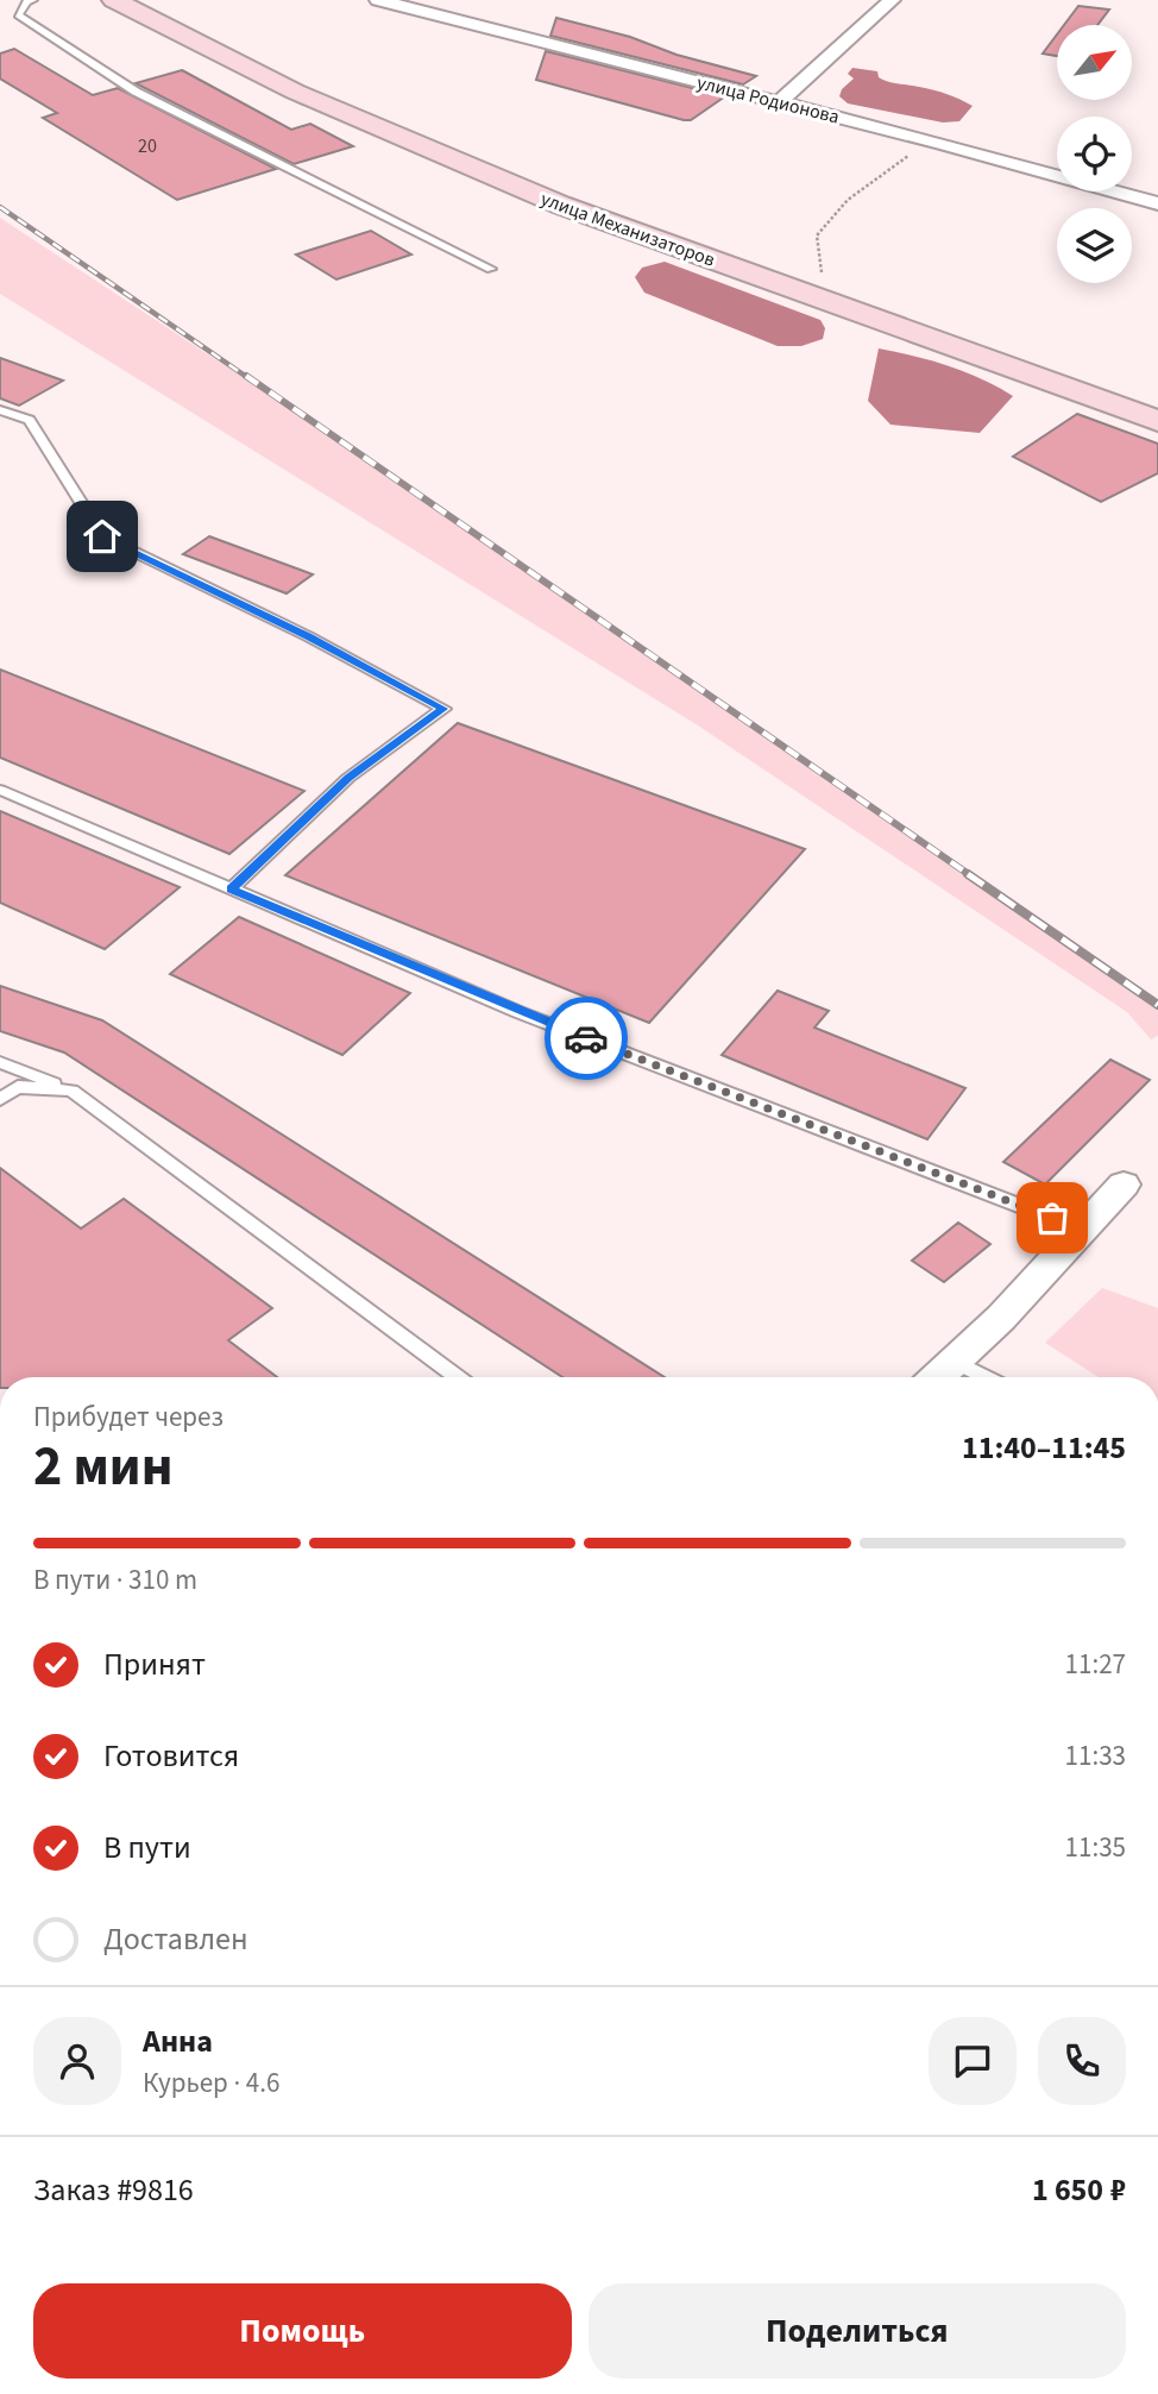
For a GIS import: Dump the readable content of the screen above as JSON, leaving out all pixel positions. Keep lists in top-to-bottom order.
{
  "streets": {
    "street": ["улица Родионова", "улица Механизаторов"]
  },
  "house_numbers": ["20"],
  "north": "top right",
  "page": {
    "heading": ["2 мин", "Прибудет через", "11:40–11:45"],
    "panel": [
      "Анна",
      "Курьер · 4.6",
      "Заказ #9816",
      "1 650 ₽"
    ],
    "bar": "В пути · 310 m",
    "list": [
      ["Принят", "11:27"],
      ["Готовится", "11:33"],
      ["В пути", "11:35"],
      "Доставлен"
    ],
    "buttons": ["Помощь", "Поделиться"]
  }
}
